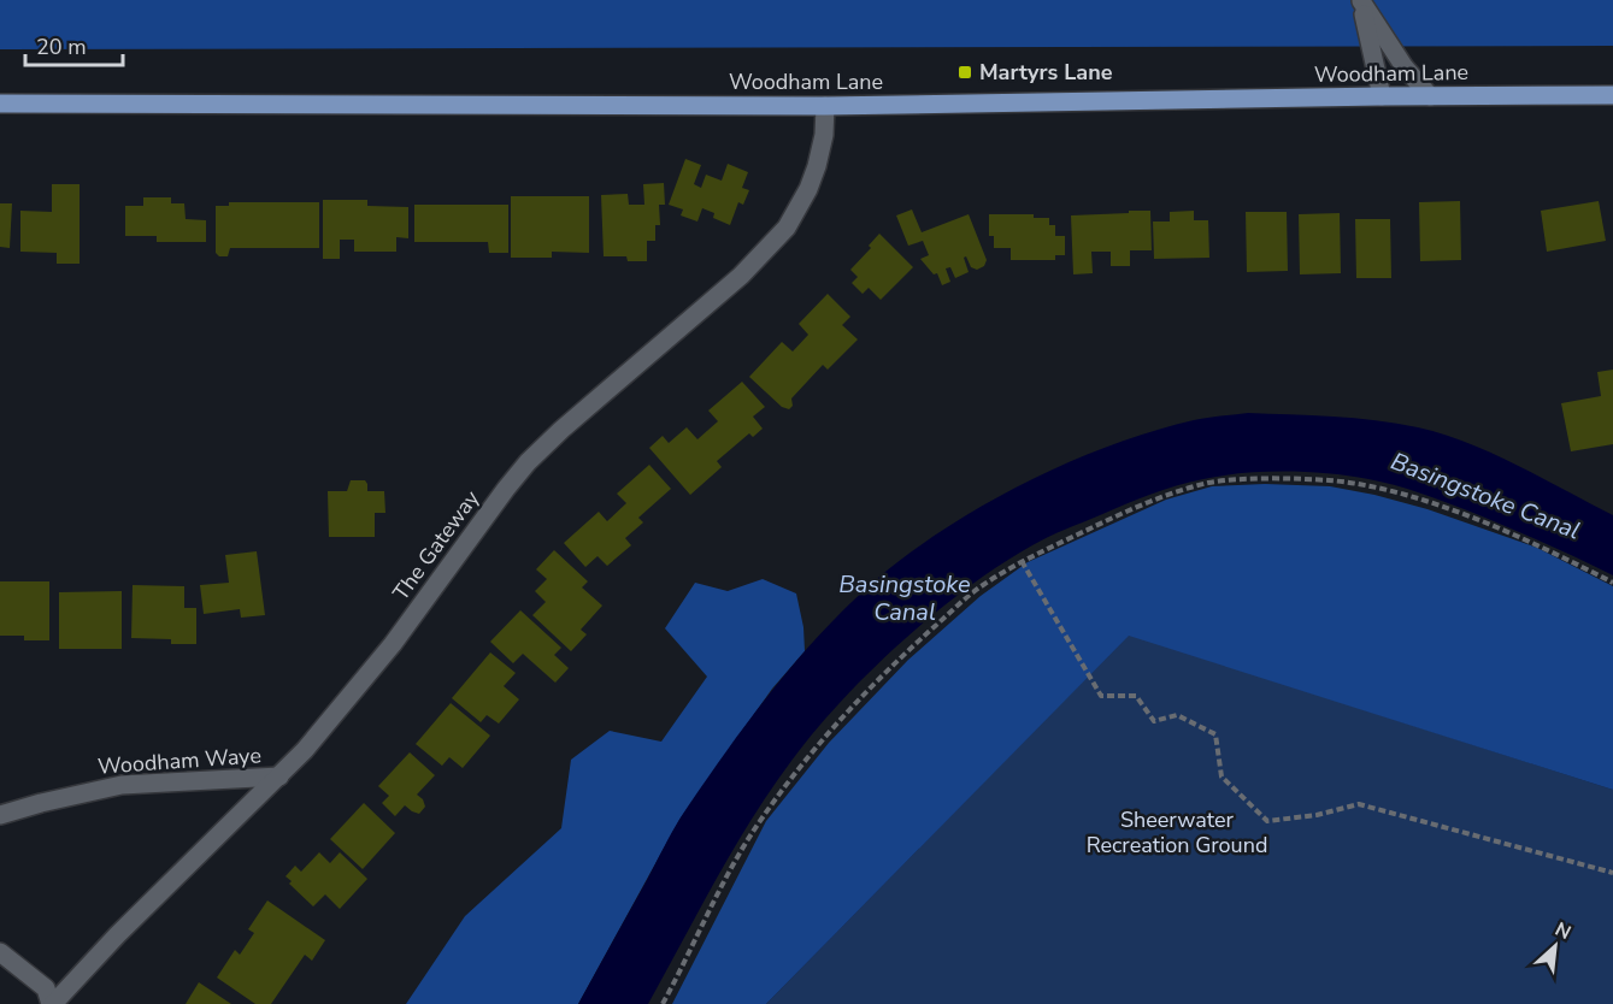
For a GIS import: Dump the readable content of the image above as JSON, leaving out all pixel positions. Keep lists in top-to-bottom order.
{
  "streets": {
    "main road": ["Woodham Lane"],
    "street": ["The Gateway", "Woodham Waye"]
  },
  "crossings": [
    ["Woodham Lane", "The Gateway"],
    ["The Gateway", "Woodham Waye"]
  ],
  "water": ["Basingstoke Canal"],
  "parks": ["Sheerwater Recreation Ground"],
  "places": {
    "transit": ["Martyrs Lane"]
  },
  "scale_bar": "20 m",
  "north": "top right"
}
